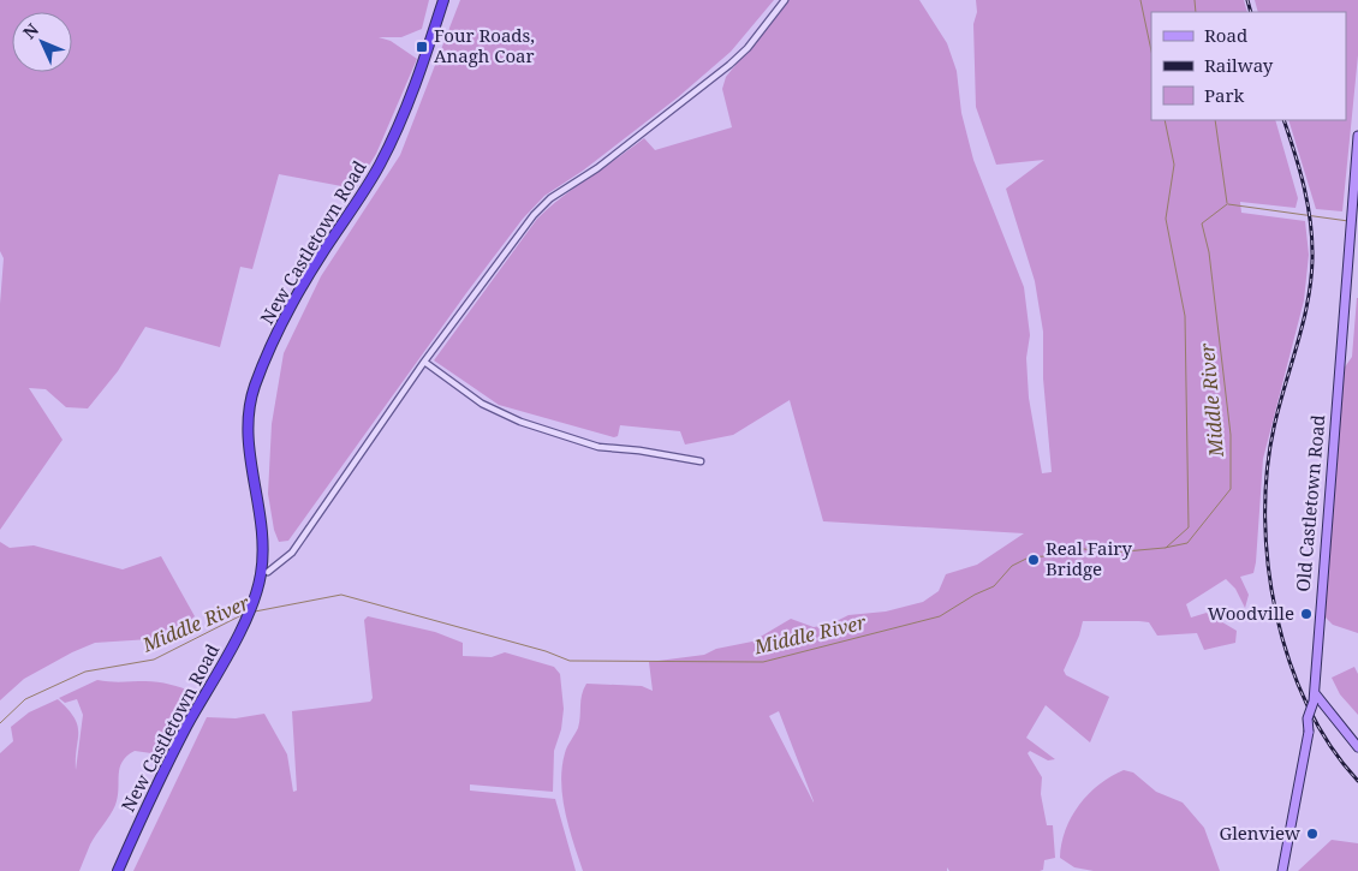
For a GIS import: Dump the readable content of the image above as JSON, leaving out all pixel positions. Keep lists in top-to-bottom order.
{
  "streets": {
    "highway": ["New Castletown Road"],
    "main road": ["Old Castletown Road"]
  },
  "water": ["Middle River"],
  "places": {
    "transit": ["Four Roads, Anagh Coar"],
    "other": ["Real Fairy Bridge", "Woodville", "Glenview"]
  },
  "legend": ["Road", "Railway", "Park"],
  "north": "top left"
}
